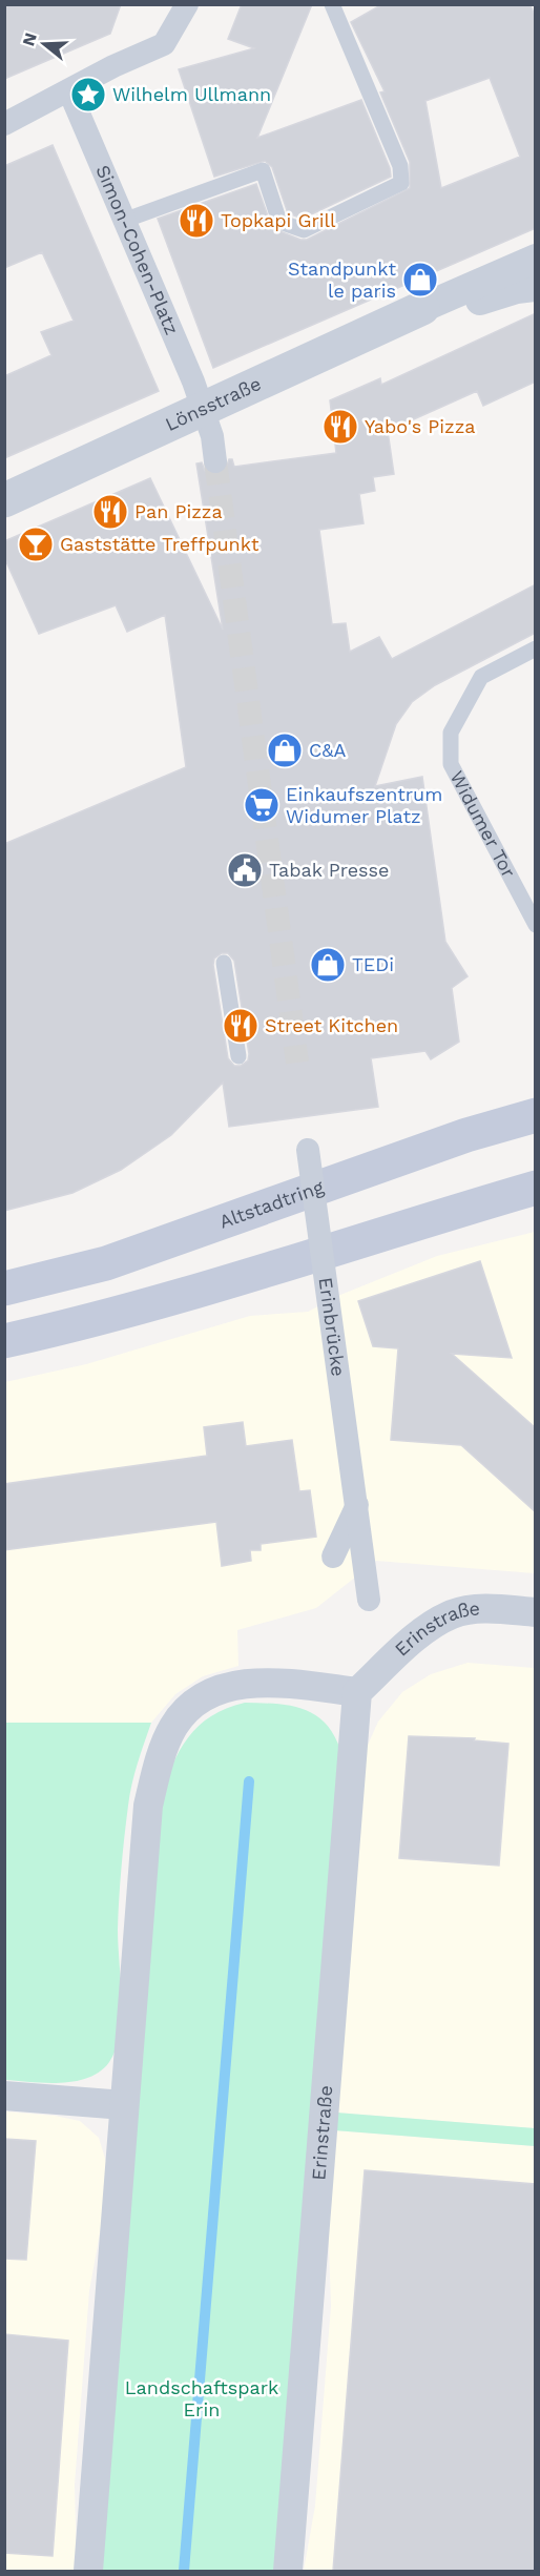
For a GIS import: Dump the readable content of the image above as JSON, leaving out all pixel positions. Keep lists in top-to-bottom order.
{
  "streets": {
    "main road": ["Altstadtring"],
    "street": [
      "Simon-Cohen-Platz",
      "Lönsstraße",
      "Erinbrücke",
      "Erinstraße"
    ],
    "lane": ["Widumer Tor"]
  },
  "crossings": [
    ["Simon-Cohen-Platz", "Lönsstraße"]
  ],
  "parks": ["Landschaftspark Erin"],
  "places": {
    "place": ["Wilhelm Ullmann"],
    "restaurant": [
      "Topkapi Grill",
      "Yabo's Pizza",
      "Pan Pizza",
      "Street Kitchen"
    ],
    "shop": ["Standpunkt le paris", "C&A", "TEDi"],
    "bar": ["Gaststätte Treffpunkt"],
    "supermarket": ["Einkaufszentrum Widumer Platz"],
    "public building": ["Tabak Presse"]
  },
  "north": "left"
}
